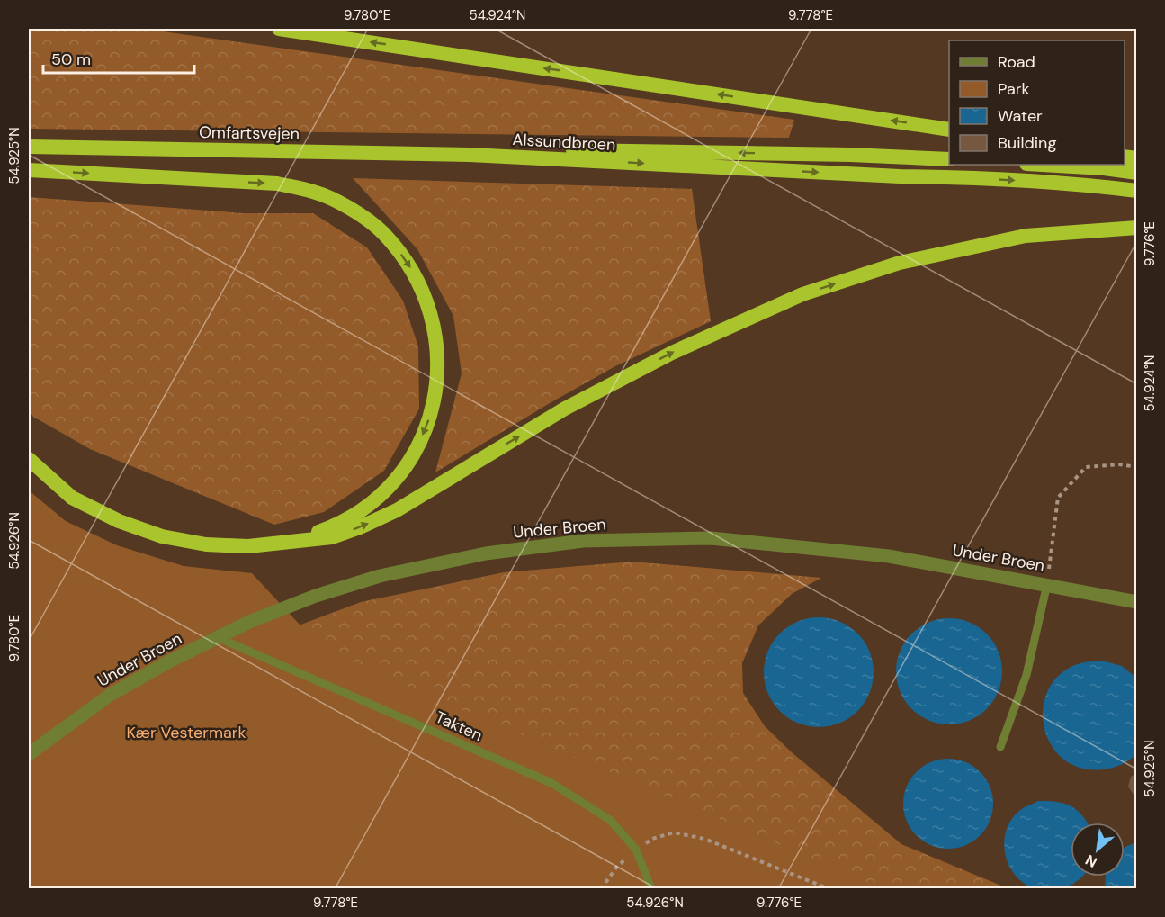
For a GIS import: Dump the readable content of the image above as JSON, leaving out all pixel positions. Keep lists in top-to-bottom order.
{
  "streets": {
    "highway": ["Omfartsvejen", "Alssundbroen"],
    "street": ["Under Broen"],
    "lane": ["Takten"]
  },
  "crossings": [
    ["Omfartsvejen", "Alssundbroen"],
    ["Under Broen", "Takten"]
  ],
  "parks": ["Kær Vestermark"],
  "legend": [
    "Road",
    "Park",
    "Water",
    "Building"
  ],
  "scale_bar": "50 m",
  "north": "bottom left",
  "coordinates": [
    "9.780°E",
    "54.924°N",
    "9.778°E",
    "54.925°N",
    "9.776°E",
    "54.926°N"
  ]
}
